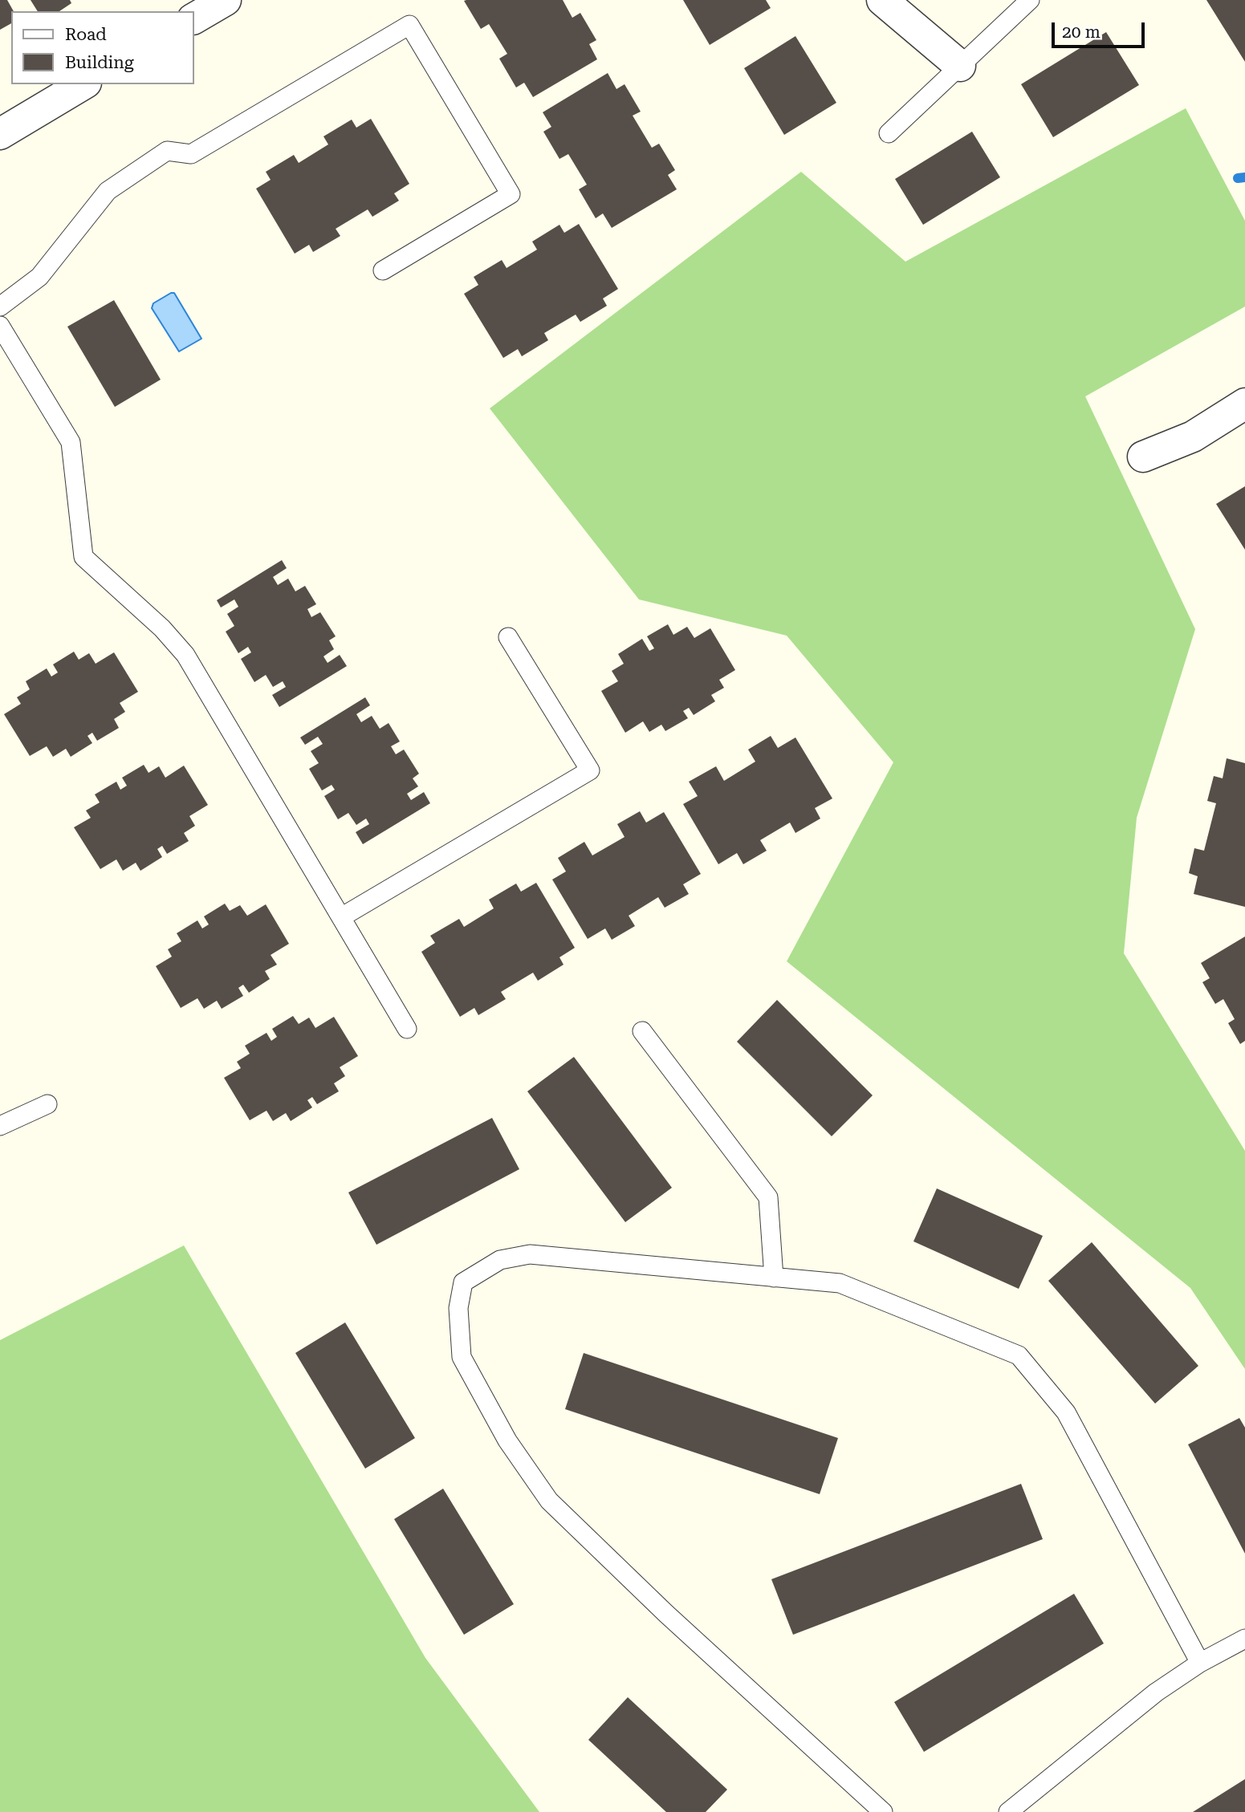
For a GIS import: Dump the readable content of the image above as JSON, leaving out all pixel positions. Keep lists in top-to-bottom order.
{
  "legend": ["Road", "Building"],
  "scale_bar": "20 m"
}
